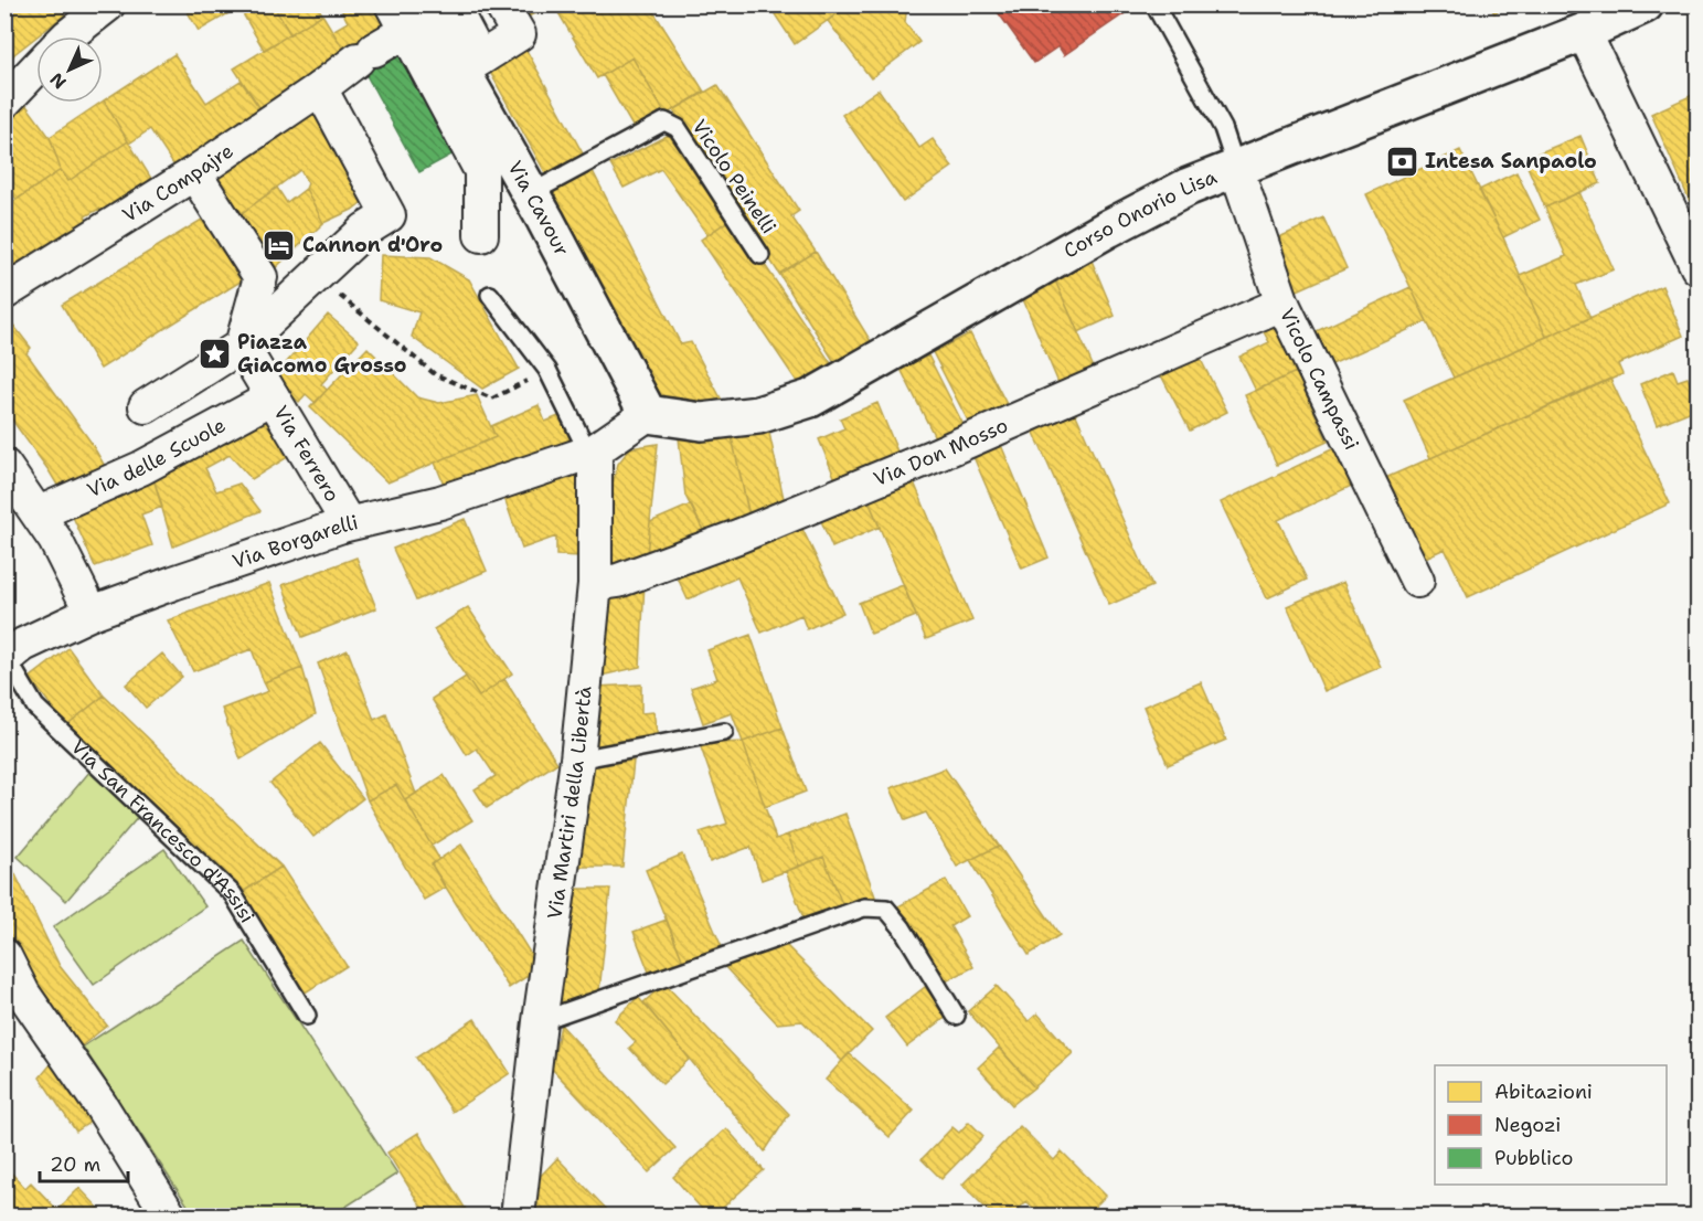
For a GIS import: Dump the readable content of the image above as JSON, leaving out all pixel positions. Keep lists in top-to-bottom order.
{
  "streets": {
    "street": [
      "Via Compajre",
      "Via Cavour",
      "Corso Onorio Lisa",
      "Vicolo Campassi",
      "Via Don Mosso",
      "Via Ferrero",
      "Via delle Scuole",
      "Via Borgarelli",
      "Via Martiri della Libertà"
    ],
    "lane": ["Vicolo Peinelli", "Via San Francesco d'Assisi"]
  },
  "crossings": [
    ["Vicolo Peinelli", "Via Cavour"],
    ["Via Compajre", "Via Cavour"],
    ["Via Cavour", "Corso Onorio Lisa"],
    ["Corso Onorio Lisa", "Vicolo Campassi"],
    ["Vicolo Campassi", "Via Don Mosso"],
    ["Via Don Mosso", "Via Martiri della Libertà"],
    ["Via Ferrero", "Via delle Scuole"],
    ["Via Ferrero", "Via Borgarelli"],
    ["Via Borgarelli", "Via Martiri della Libertà"],
    ["Via Borgarelli", "Via San Francesco d'Assisi"]
  ],
  "places": {
    "bank": ["Intesa Sanpaolo"],
    "hotel": ["Cannon d'Oro"],
    "place": ["Piazza Giacomo Grosso"]
  },
  "legend": ["Abitazioni", "Negozi", "Pubblico"],
  "scale_bar": "20 m",
  "north": "bottom left"
}
